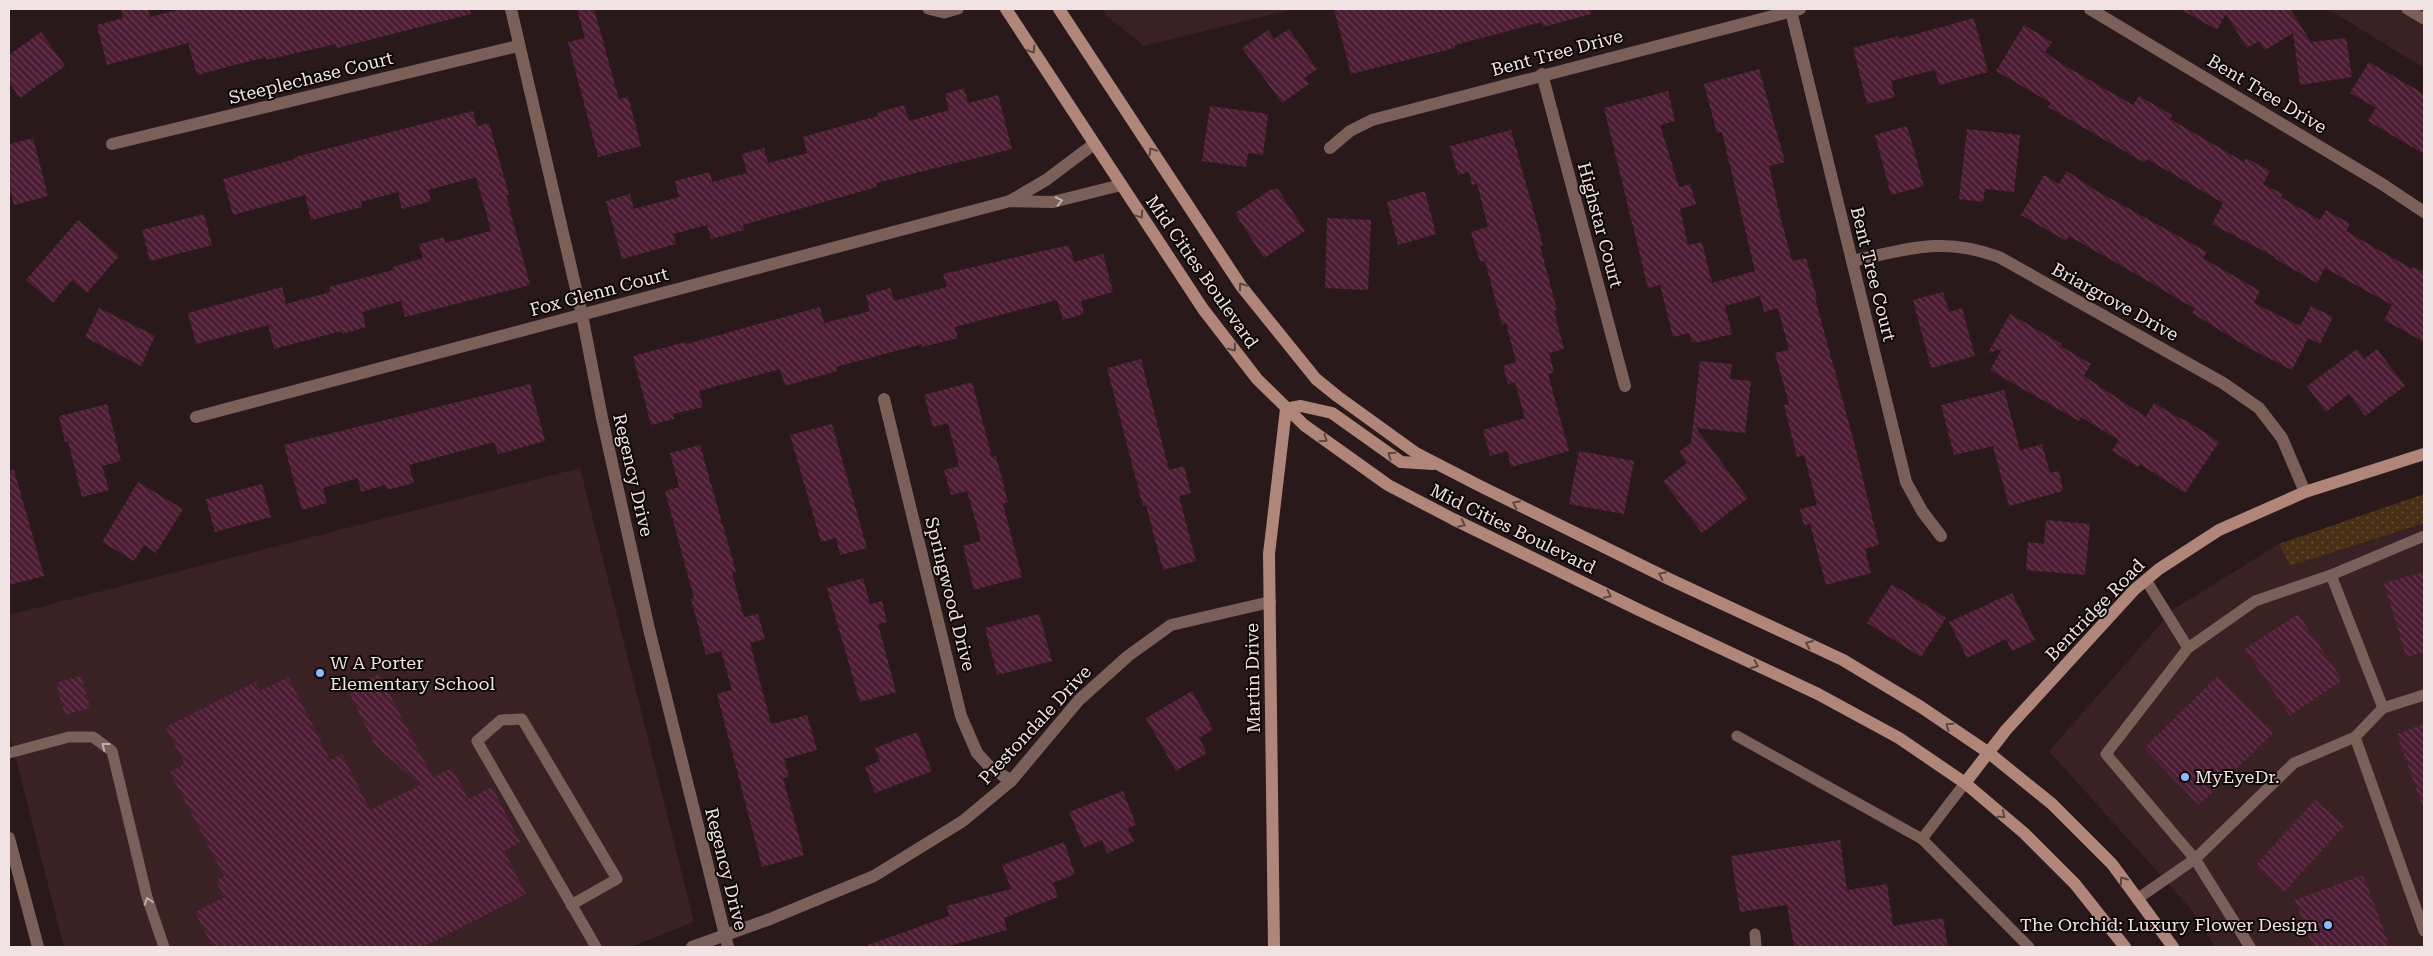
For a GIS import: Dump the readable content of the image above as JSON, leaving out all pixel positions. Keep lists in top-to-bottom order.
{
  "streets": {
    "main road": ["Mid Cities Boulevard", "Bentridge Road", "Martin Drive"],
    "street": [
      "Bent Tree Drive",
      "Steeplechase Court",
      "Highstar Court",
      "Bent Tree Court",
      "Fox Glenn Court",
      "Briargrove Drive",
      "Regency Drive",
      "Springwood Drive",
      "Prestondale Drive"
    ]
  },
  "crossings": [
    ["Bent Tree Drive", "Highstar Court"],
    ["Bent Tree Drive", "Bent Tree Court"],
    ["Steeplechase Court", "Regency Drive"],
    ["Mid Cities Boulevard", "Fox Glenn Court"],
    ["Mid Cities Boulevard", "Bentridge Road"],
    ["Mid Cities Boulevard", "Martin Drive"],
    ["Bent Tree Court", "Briargrove Drive"],
    ["Fox Glenn Court", "Regency Drive"],
    ["Briargrove Drive", "Bentridge Road"],
    ["Regency Drive", "Prestondale Drive"],
    ["Springwood Drive", "Prestondale Drive"],
    ["Martin Drive", "Prestondale Drive"]
  ],
  "places": ["W A Porter Elementary School", "MyEyeDr.", "The Orchid: Luxury Flower Design"]
}
